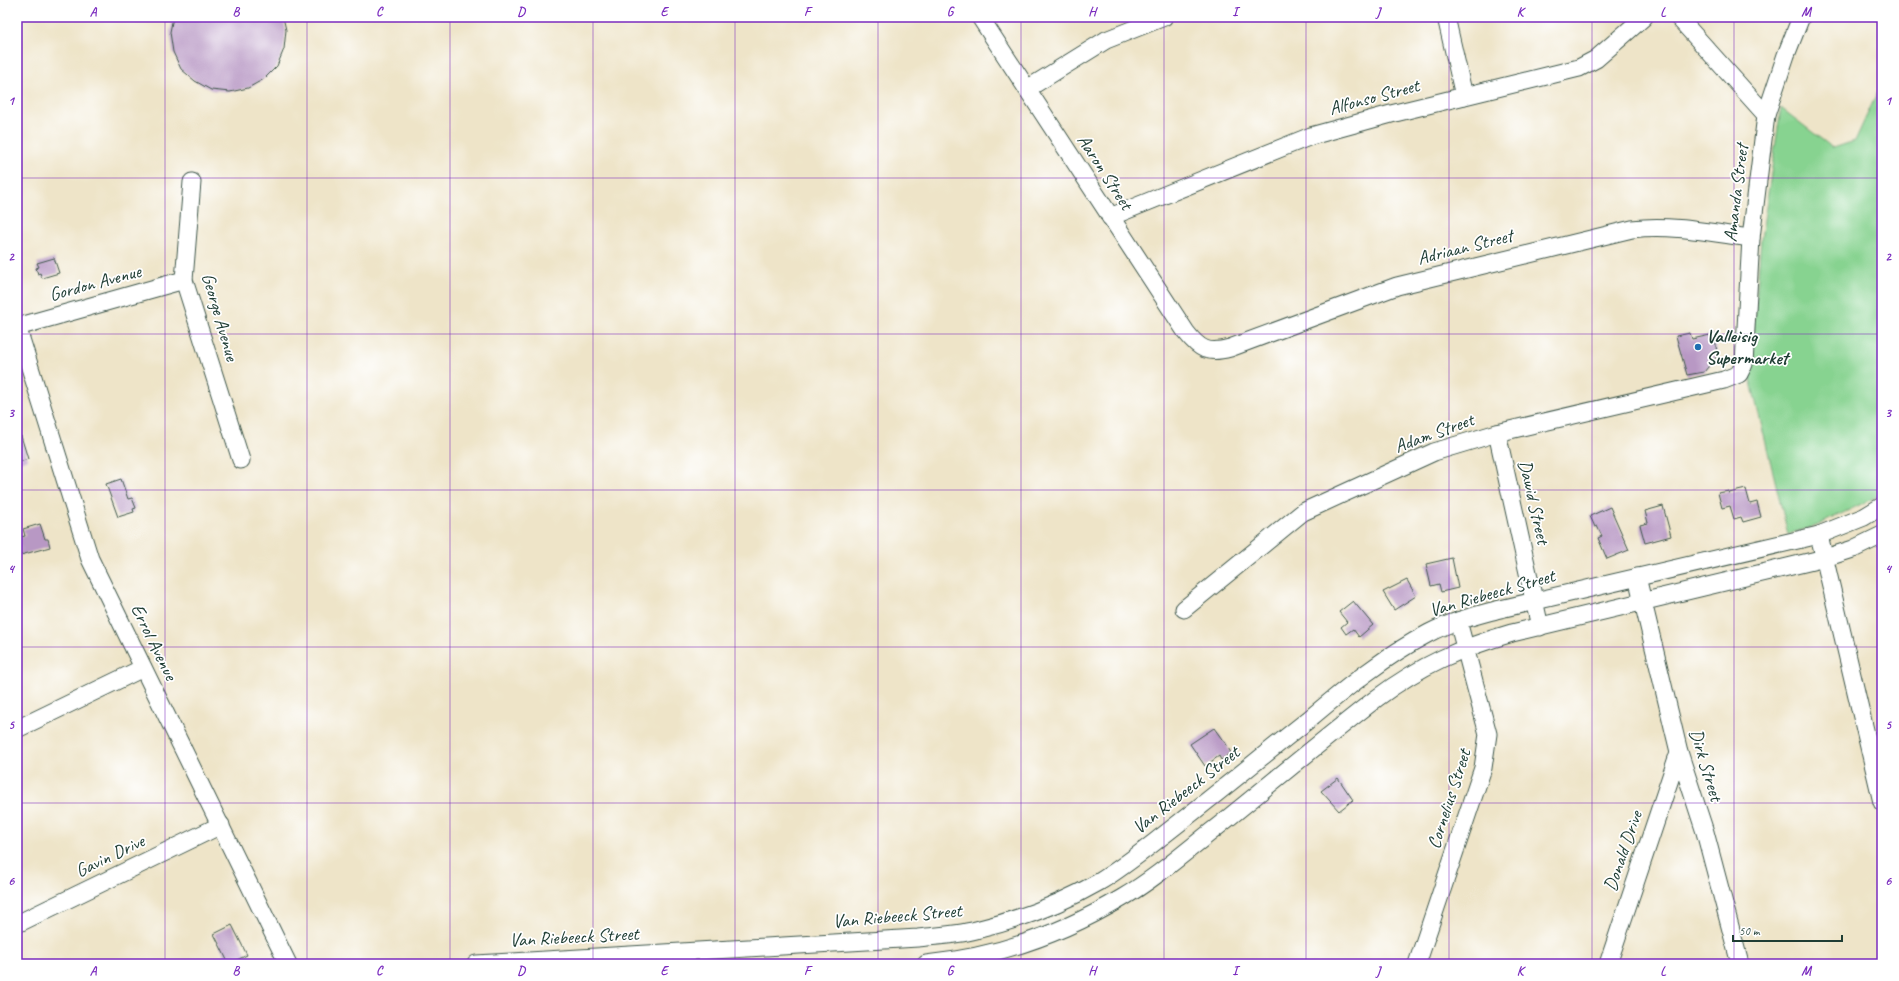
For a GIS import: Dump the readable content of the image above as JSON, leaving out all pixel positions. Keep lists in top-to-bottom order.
{
  "streets": {
    "street": [
      "Alfonso Street",
      "Aaron Street",
      "Amanda Street",
      "Adriaan Street",
      "Gordon Avenue",
      "George Avenue",
      "Adam Street",
      "Dawid Street",
      "Van Riebeeck Street",
      "Errol Avenue",
      "Dirk Street",
      "Cornelius Street",
      "Donald Drive",
      "Gavin Drive"
    ]
  },
  "crossings": [
    ["Alfonso Street", "Aaron Street"],
    ["Aaron Street", "Adriaan Street"],
    ["Amanda Street", "Adriaan Street"],
    ["Amanda Street", "Adam Street"],
    ["Gordon Avenue", "George Avenue"],
    ["Gordon Avenue", "Errol Avenue"],
    ["Adam Street", "Dawid Street"],
    ["Dawid Street", "Van Riebeeck Street"],
    ["Van Riebeeck Street", "Dirk Street"],
    ["Van Riebeeck Street", "Cornelius Street"],
    ["Errol Avenue", "Gavin Drive"],
    ["Dirk Street", "Donald Drive"]
  ],
  "places": ["Valleisig Supermarket"],
  "scale_bar": "50 m",
  "grid": {
    "columns": [
      "A",
      "B",
      "C",
      "D",
      "E",
      "F",
      "G",
      "H",
      "I",
      "J",
      "K",
      "L",
      "M"
    ],
    "rows": [
      "1",
      "2",
      "3",
      "4",
      "5",
      "6"
    ]
  }
}
